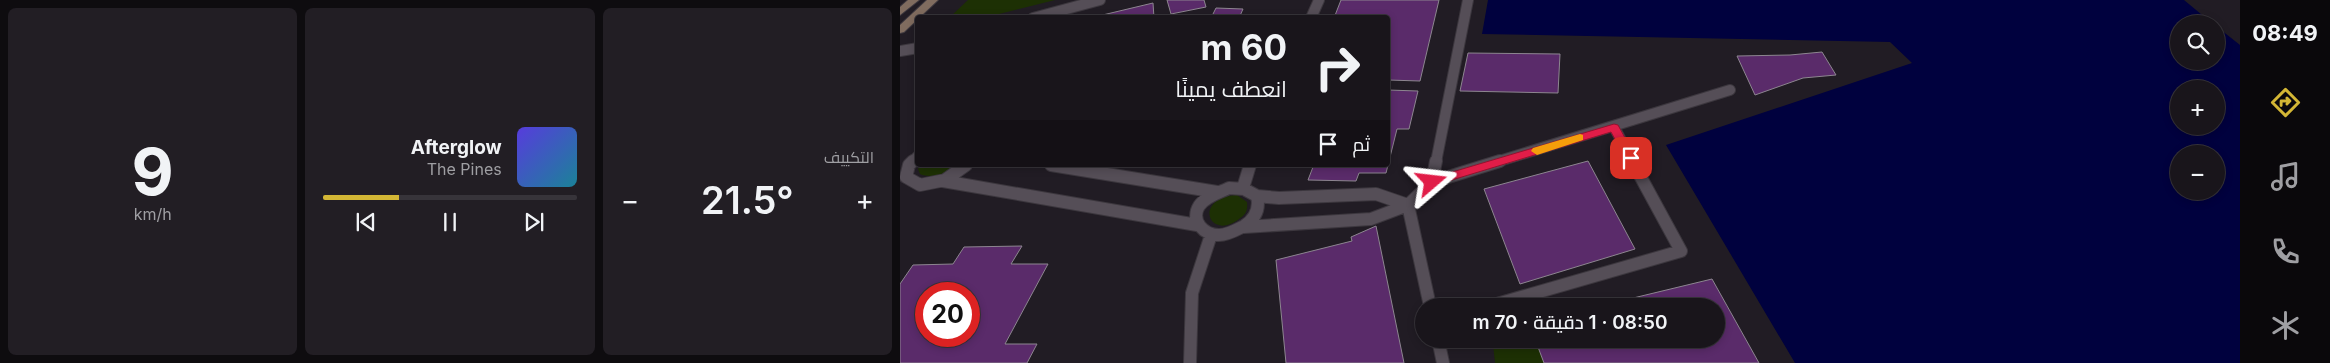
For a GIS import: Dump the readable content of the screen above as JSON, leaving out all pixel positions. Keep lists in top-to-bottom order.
{
  "page": {
    "tabs": "08:49",
    "tile": [
      "التكييف",
      ["9", "km/h"]
    ],
    "map_buttons": ["+", "−"],
    "turn": ["60 m", "انعطف يمينًا"],
    "then": "ثم",
    "song": ["Afterglow", "The Pines"],
    "heat": ["−", "21.5°", "+"],
    "limit": "20",
    "trip": "08:50 · 1 دقيقة · 70 m"
  }
}
